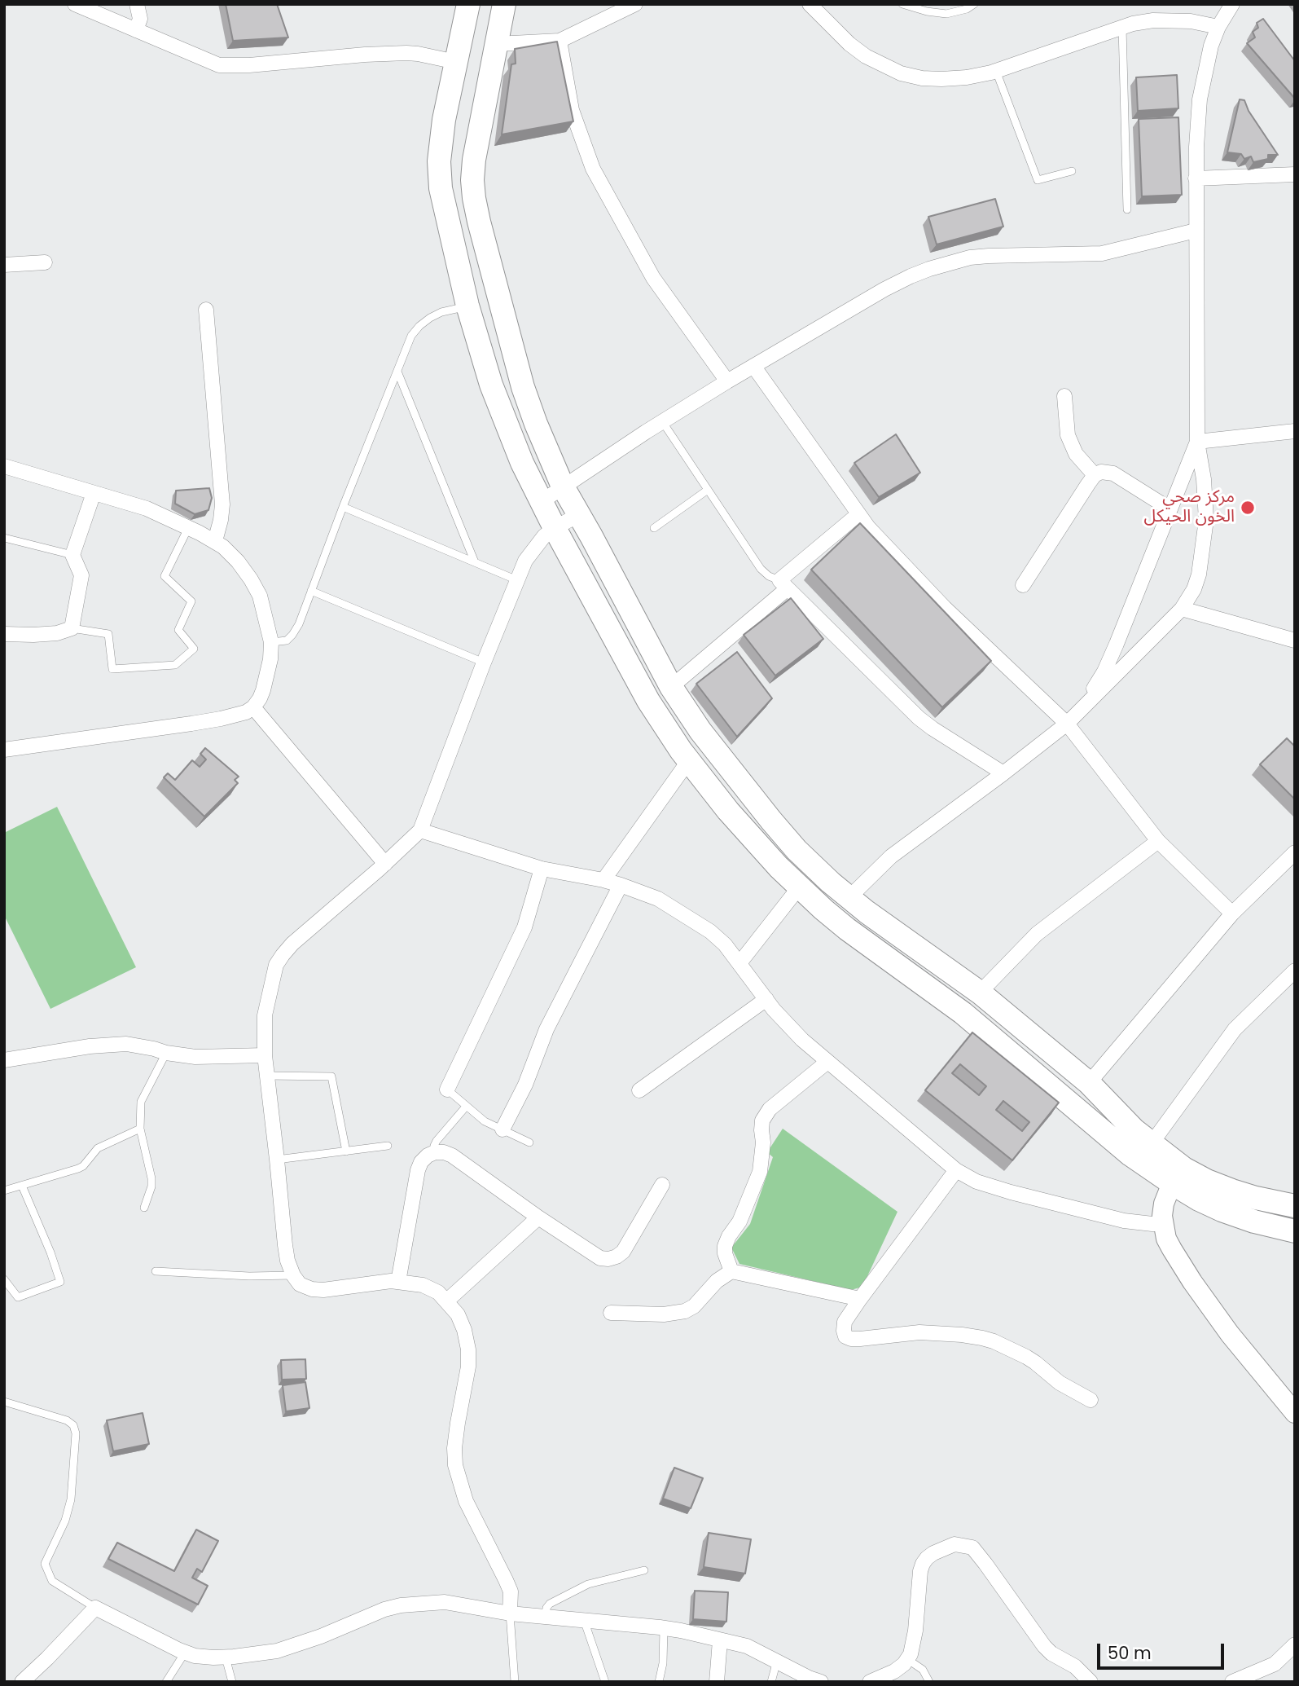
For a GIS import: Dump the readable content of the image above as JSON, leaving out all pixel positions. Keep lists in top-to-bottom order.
{
  "places": ["مركز صحي الخون الحيكل"],
  "scale_bar": "50 m"
}
